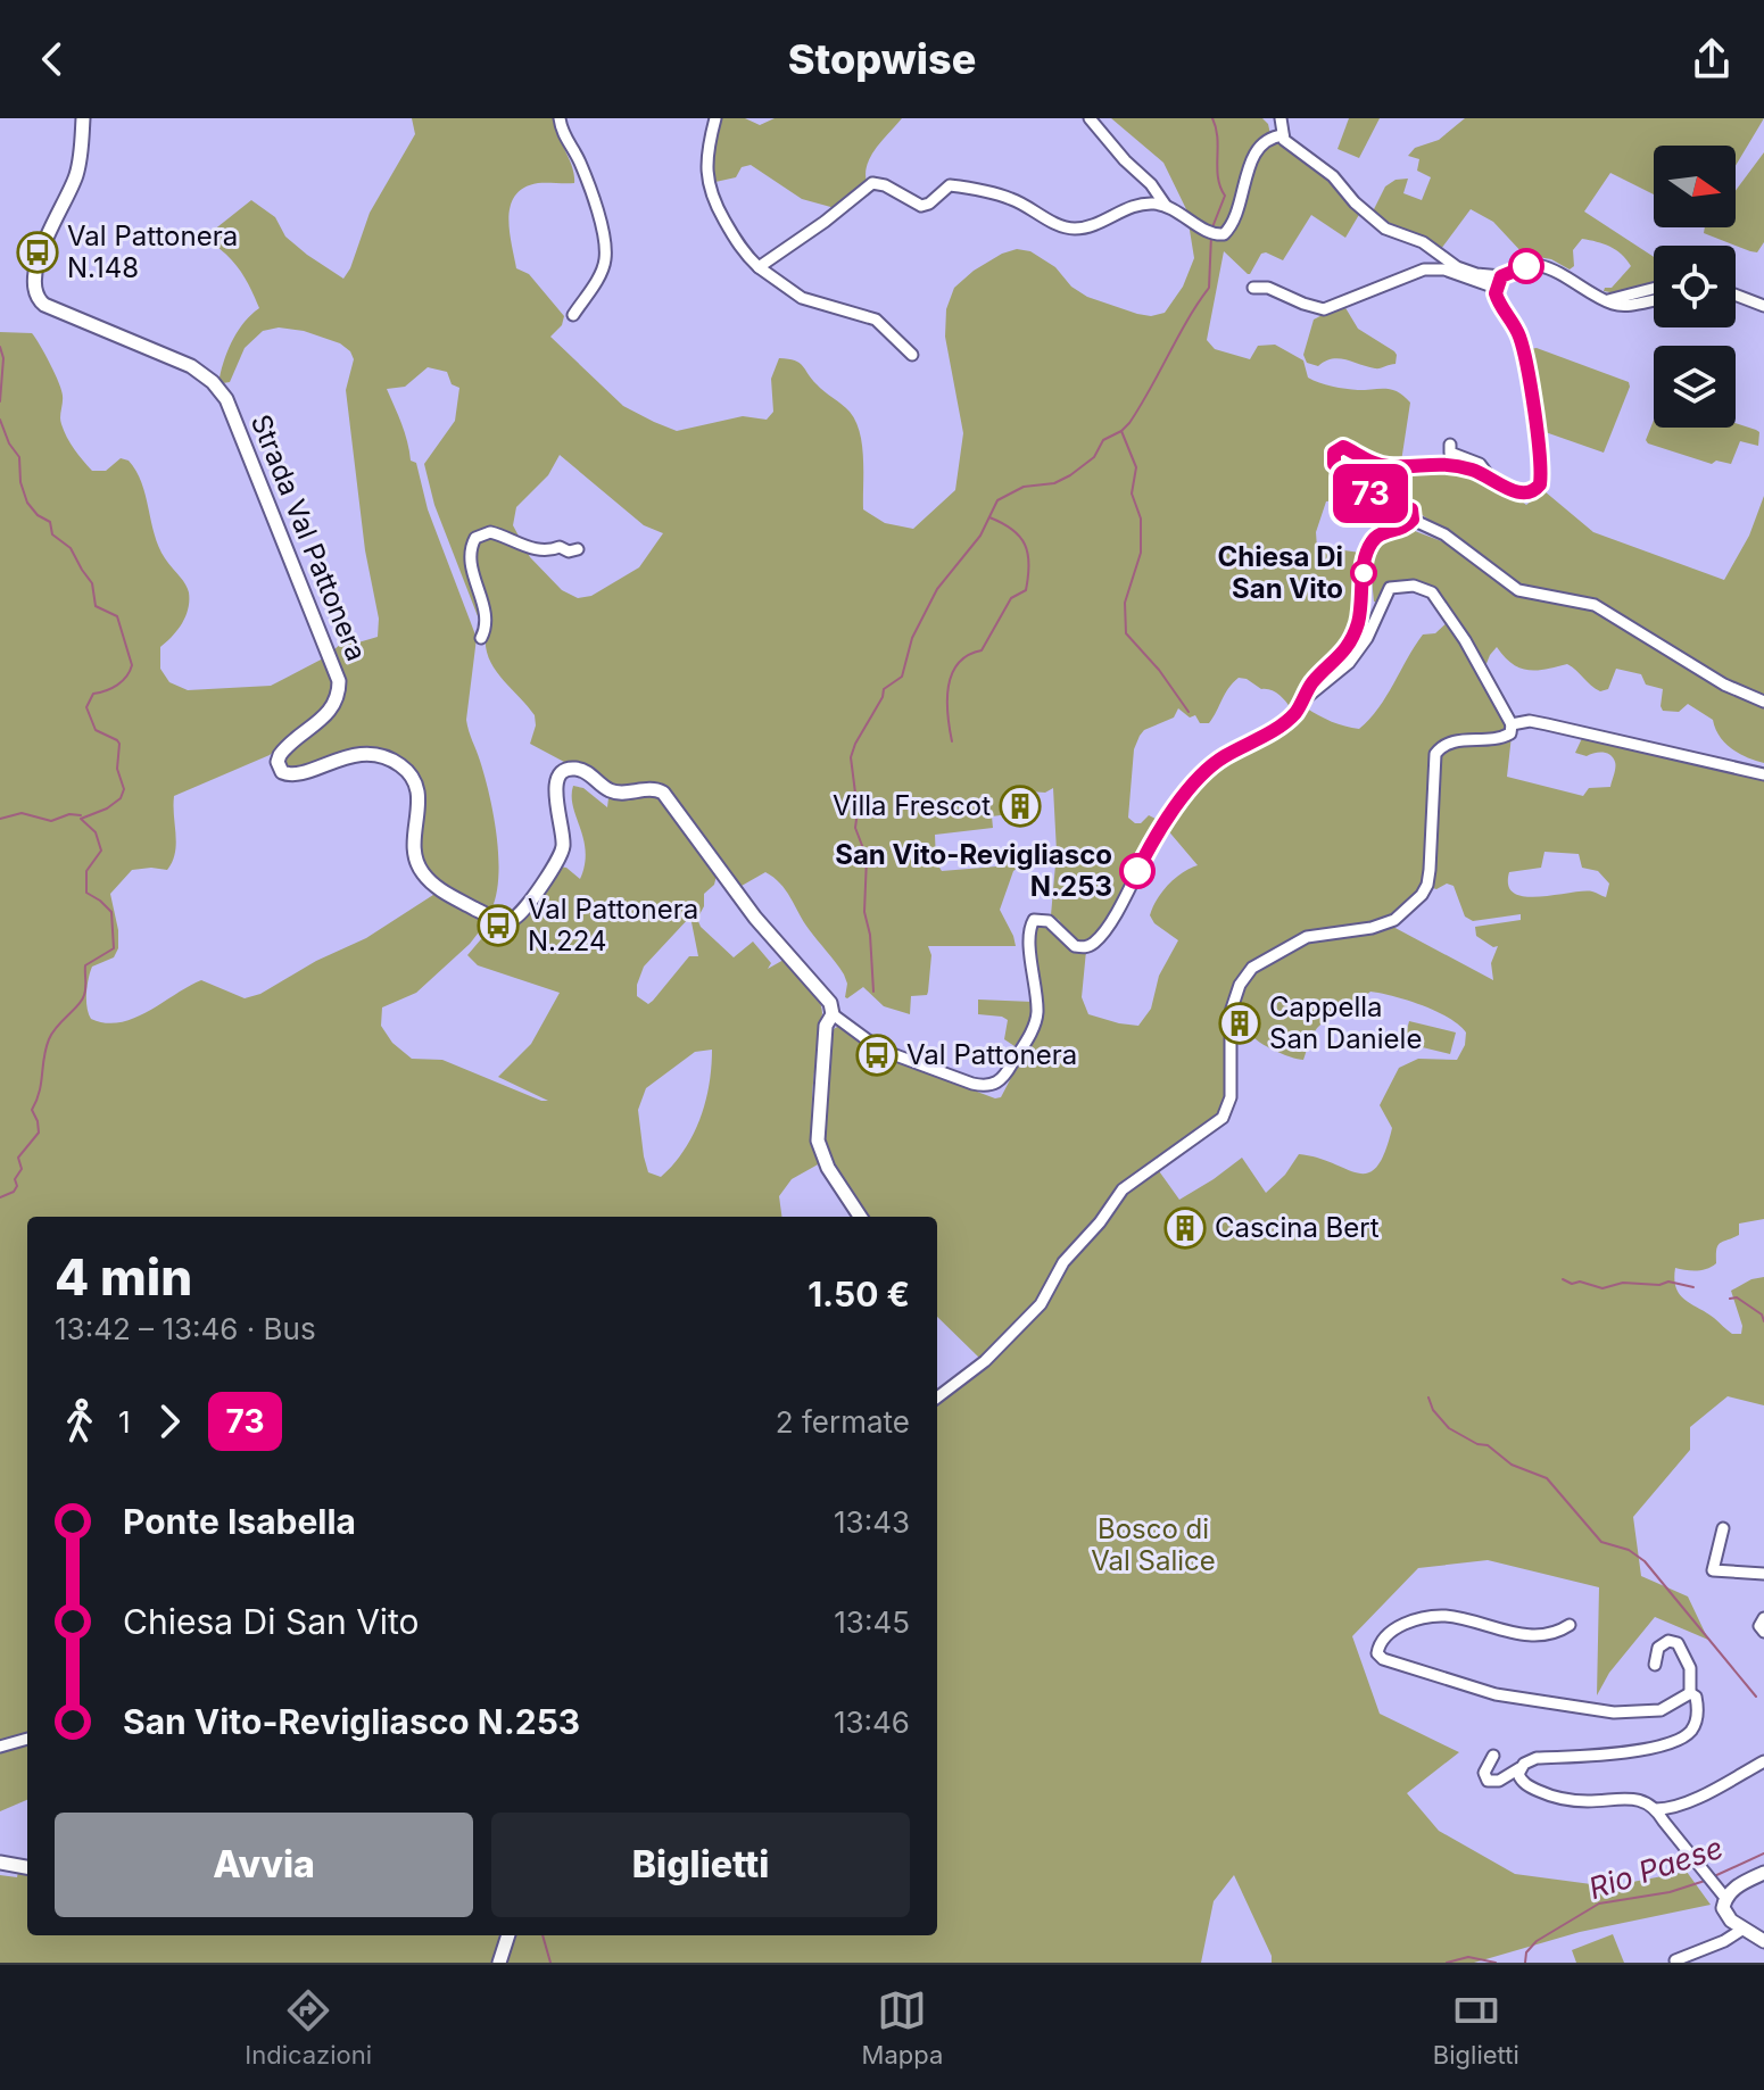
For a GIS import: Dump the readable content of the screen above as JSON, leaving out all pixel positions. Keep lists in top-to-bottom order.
{
  "streets": {
    "street": ["Strada Val Pattonera"]
  },
  "water": ["Rio Paese"],
  "parks": ["Bosco di Val Salice"],
  "places": {
    "bus stop": ["Val Pattonera N.148", "Val Pattonera N.224", "Val Pattonera"],
    "other": ["Chiesa Di San Vito", "San Vito-Revigliasco N.253"],
    "building": ["Villa Frescot", "Cappella San Daniele", "Cascina Bert"]
  },
  "lines": ["bus line 73"],
  "north": "right",
  "page": {
    "header": "Stopwise",
    "on_map": "73",
    "heading": ["4 min", "13:42 – 13:46 · Bus", "1.50 €"],
    "legs": ["1", "73", "2 fermate"],
    "list": [
      {
        "name": "Ponte Isabella",
        "value": "13:43"
      },
      {
        "name": "Chiesa Di San Vito",
        "value": "13:45"
      },
      {
        "name": "San Vito-Revigliasco N.253",
        "value": "13:46"
      }
    ],
    "buttons": ["Avvia", "Biglietti"],
    "tabs": ["Indicazioni", "Mappa", "Biglietti"]
  }
}
